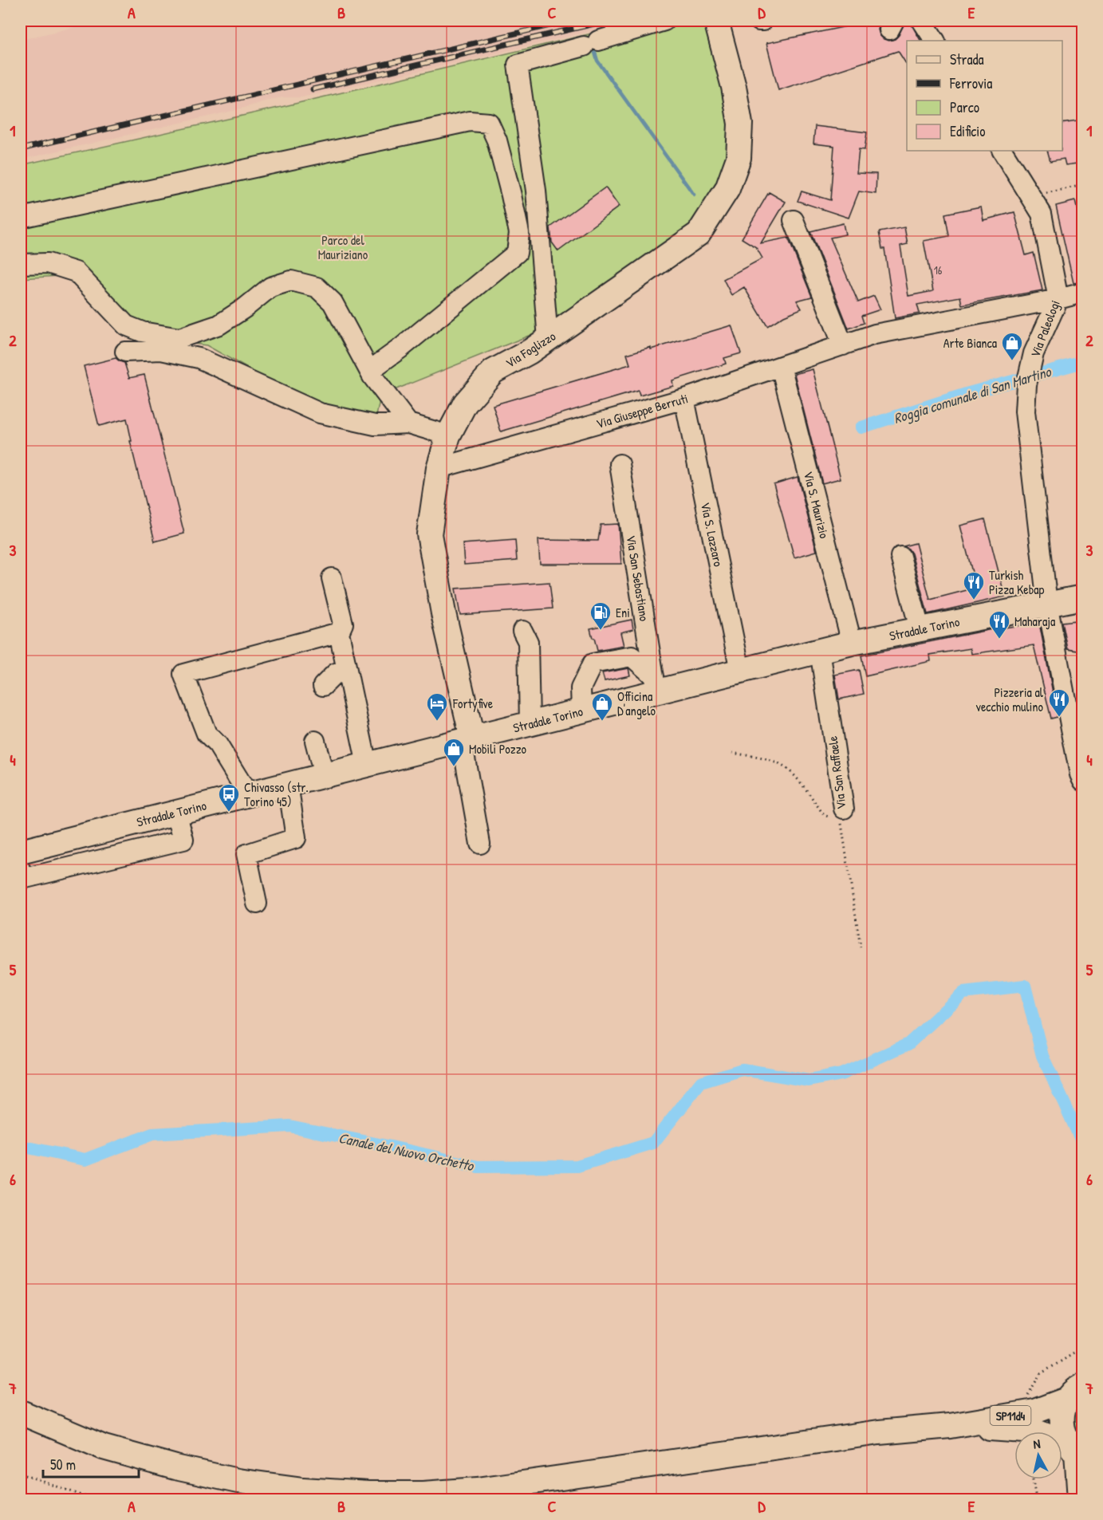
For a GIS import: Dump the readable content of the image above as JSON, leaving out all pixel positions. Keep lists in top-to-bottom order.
{
  "streets": {
    "main road": ["Via Foglizzo", "Stradale Torino", "SP11d4"],
    "street": [
      "Via Paleologi",
      "Via Giuseppe Berruti",
      "Via S. Maurizio",
      "Via S. Lazzaro",
      "Via San Sebastiano",
      "Via San Raffaele"
    ]
  },
  "crossings": [
    ["Via Paleologi", "Via Giuseppe Berruti"],
    ["Via Paleologi", "Stradale Torino"],
    ["Via Foglizzo", "Via Giuseppe Berruti"],
    ["Via Foglizzo", "Stradale Torino"],
    ["Via Giuseppe Berruti", "Via S. Maurizio"],
    ["Via Giuseppe Berruti", "Via S. Lazzaro"],
    ["Via S. Maurizio", "Stradale Torino"],
    ["Via S. Lazzaro", "Stradale Torino"],
    ["Via San Sebastiano", "Stradale Torino"],
    ["Stradale Torino", "Via San Raffaele"]
  ],
  "water": ["Roggia comunale di San Martino", "Canale del Nuovo Orchetto"],
  "parks": ["Parco del Mauriziano"],
  "places": {
    "shop": ["Arte Bianca", "Officina D'angelo", "Mobili Pozzo"],
    "restaurant": ["Turkish Pizza Kebap", "Maharaja", "Pizzeria al vecchio mulino"],
    "fuel station": ["Eni"],
    "hotel": ["Fortyfive"],
    "bus stop": ["Chivasso (str. Torino 45)"]
  },
  "house_numbers": ["16"],
  "legend": [
    "Strada",
    "Ferrovia",
    "Parco",
    "Edificio"
  ],
  "scale_bar": "50 m",
  "north": "top",
  "grid": {
    "columns": [
      "A",
      "B",
      "C",
      "D",
      "E"
    ],
    "rows": [
      "1",
      "2",
      "3",
      "4",
      "5",
      "6",
      "7"
    ]
  }
}
